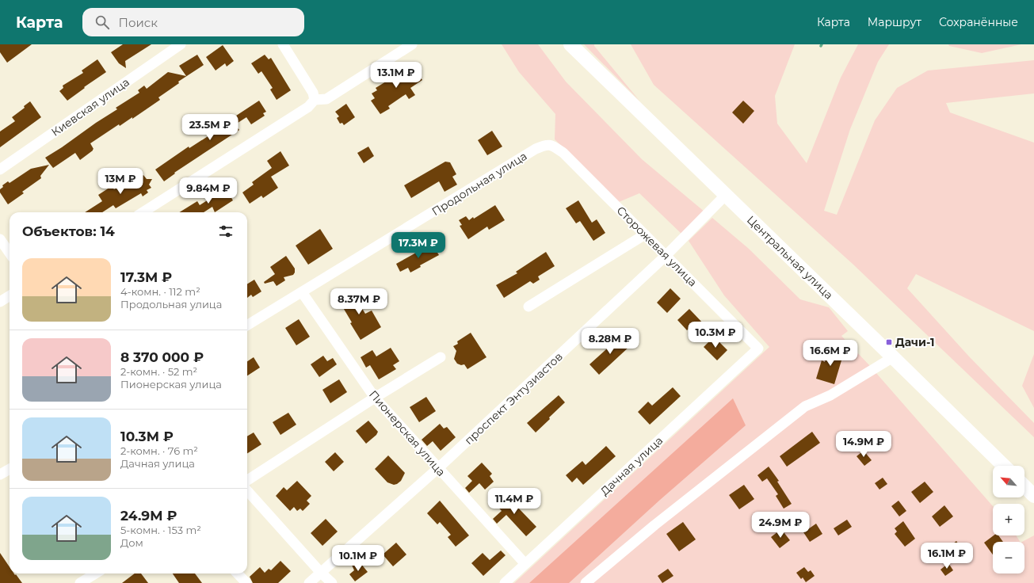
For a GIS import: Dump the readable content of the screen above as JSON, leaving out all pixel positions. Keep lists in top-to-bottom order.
{
  "streets": {
    "street": [
      "Киевская улица",
      "Продольная улица",
      "Сторожевая улица",
      "Центральная улица",
      "проспект Энтузиастов",
      "Пионерская улица",
      "Дачная улица"
    ]
  },
  "crossings": [
    ["Продольная улица", "Сторожевая улица"],
    ["Продольная улица", "Пионерская улица"],
    ["Сторожевая улица", "проспект Энтузиастов"],
    ["Сторожевая улица", "Дачная улица"],
    ["Центральная улица", "проспект Энтузиастов"],
    ["проспект Энтузиастов", "Пионерская улица"],
    ["Пионерская улица", "Дачная улица"]
  ],
  "places": {
    "transit": ["Дачи-1"]
  },
  "north": "top left",
  "page": {
    "header": "Карта",
    "search": "Поиск",
    "nav": ["Карта", "Маршрут", "Сохранённые"],
    "price": [
      "13.1M ₽",
      "23.5M ₽",
      "13M ₽",
      "9.84M ₽",
      "17.3M ₽",
      "8.37M ₽",
      "10.3M ₽",
      "8.28M ₽",
      "16.6M ₽",
      "14.9M ₽",
      "11.4M ₽",
      "24.9M ₽",
      "16.1M ₽",
      "10.1M ₽"
    ],
    "heading": "Объектов: 14",
    "list": [
      {
        "name": "17.3M ₽",
        "note": "4-комн. · 112 m² · Продольная улица"
      },
      {
        "name": "8 370 000 ₽",
        "note": "2-комн. · 52 m² · Пионерская улица"
      },
      {
        "name": "10.3M ₽",
        "note": "2-комн. · 76 m² · Дачная улица"
      },
      {
        "name": "24.9M ₽",
        "note": "5-комн. · 153 m² · Дом"
      }
    ],
    "map_buttons": ["+", "−"]
  }
}
